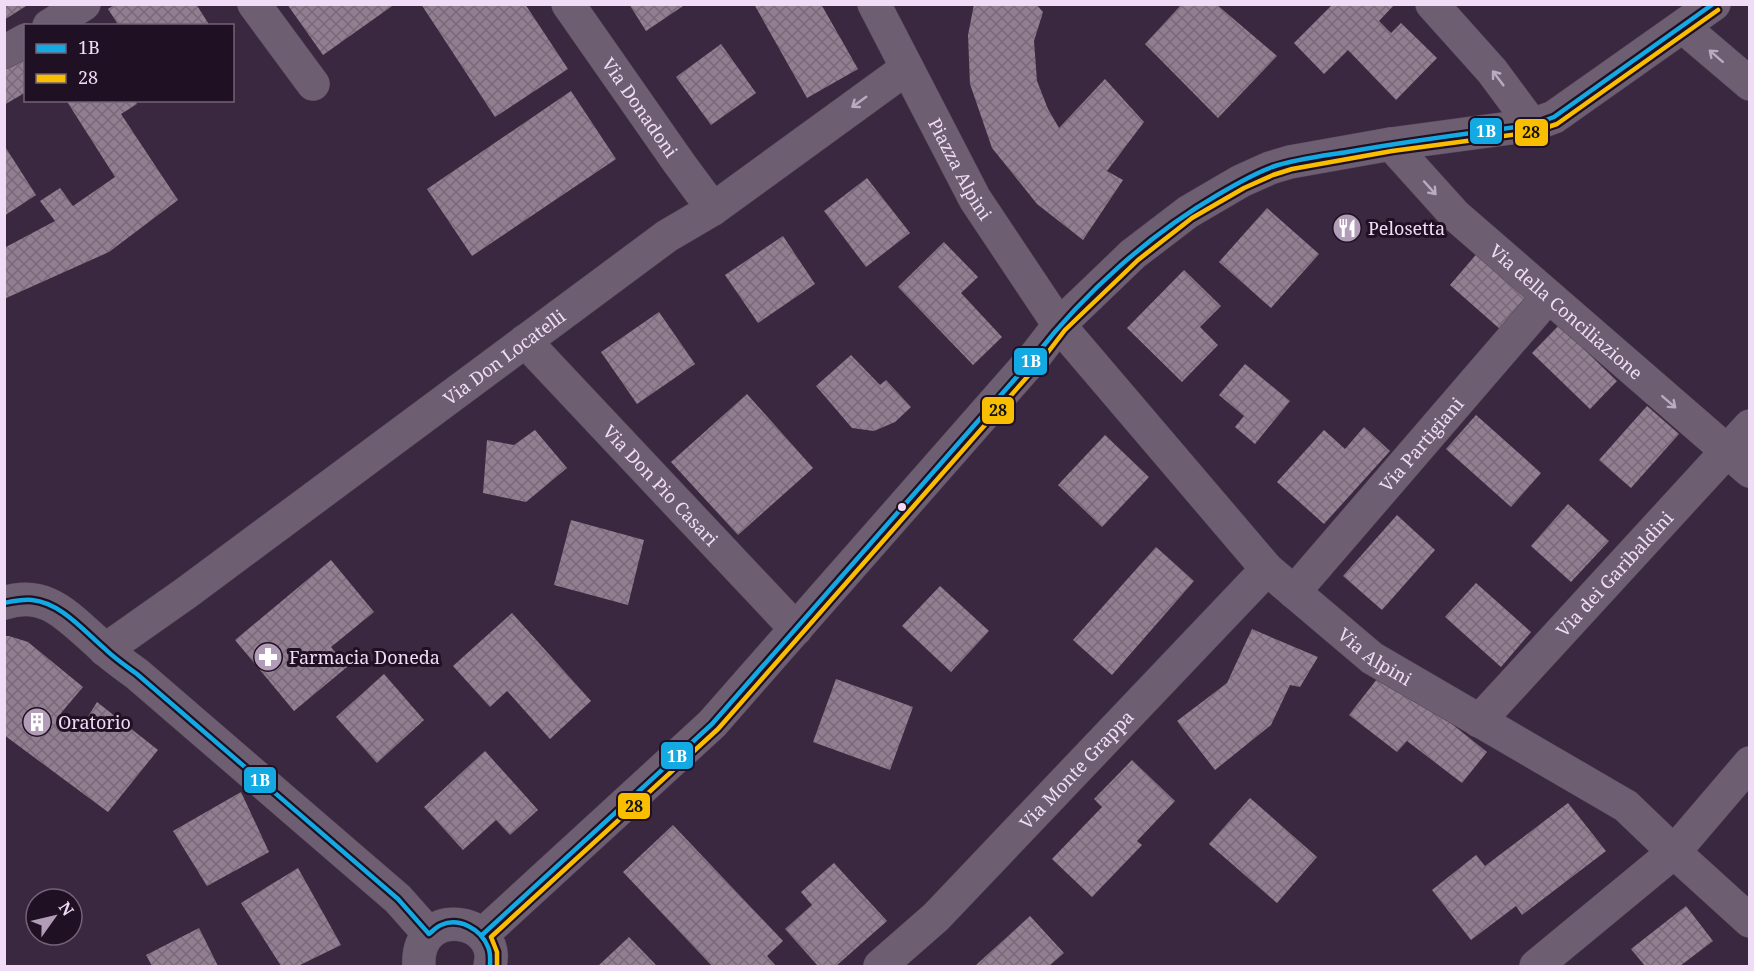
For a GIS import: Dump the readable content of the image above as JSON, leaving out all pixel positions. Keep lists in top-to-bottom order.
{
  "streets": {
    "street": [
      "Via Donadoni",
      "Piazza Alpini",
      "Via della Conciliazione",
      "Via Don Locatelli",
      "Via Partigiani",
      "Via Don Pio Casari",
      "Via dei Garibaldini",
      "Via Alpini",
      "Via Monte Grappa"
    ]
  },
  "crossings": [
    ["Via Donadoni", "Via Don Locatelli"],
    ["Piazza Alpini", "Via Don Locatelli"],
    ["Piazza Alpini", "Via Alpini"],
    ["Via della Conciliazione", "Via Partigiani"],
    ["Via della Conciliazione", "Via dei Garibaldini"],
    ["Via Don Locatelli", "Via Don Pio Casari"],
    ["Via Partigiani", "Via Alpini"],
    ["Via dei Garibaldini", "Via Alpini"],
    ["Via Alpini", "Via Monte Grappa"]
  ],
  "places": {
    "restaurant": ["Pelosetta"],
    "pharmacy": ["Farmacia Doneda"],
    "building": ["Oratorio"]
  },
  "lines": ["transit line 1B", "transit line 28"],
  "legend": ["1B", "28"],
  "north": "top right"
}
